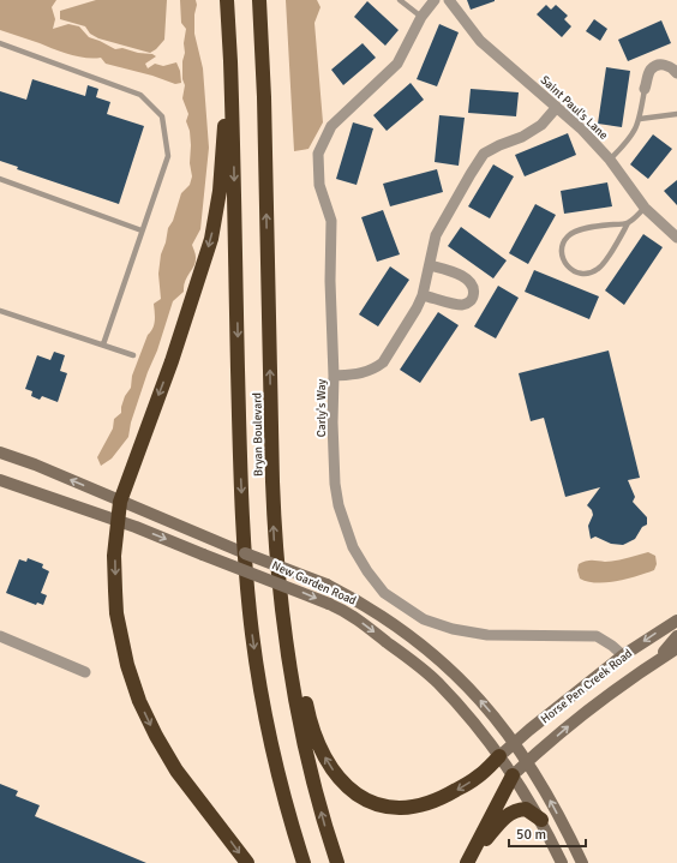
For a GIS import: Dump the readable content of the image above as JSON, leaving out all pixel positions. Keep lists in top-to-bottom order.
{
  "streets": {
    "highway": ["Bryan Boulevard"],
    "main road": ["New Garden Road", "Horse Pen Creek Road"],
    "street": ["Saint Paul's Lane", "Carly's Way"]
  },
  "crossings": [
    ["Carly's Way", "Horse Pen Creek Road"],
    ["New Garden Road", "Horse Pen Creek Road"]
  ],
  "scale_bar": "50 m"
}
